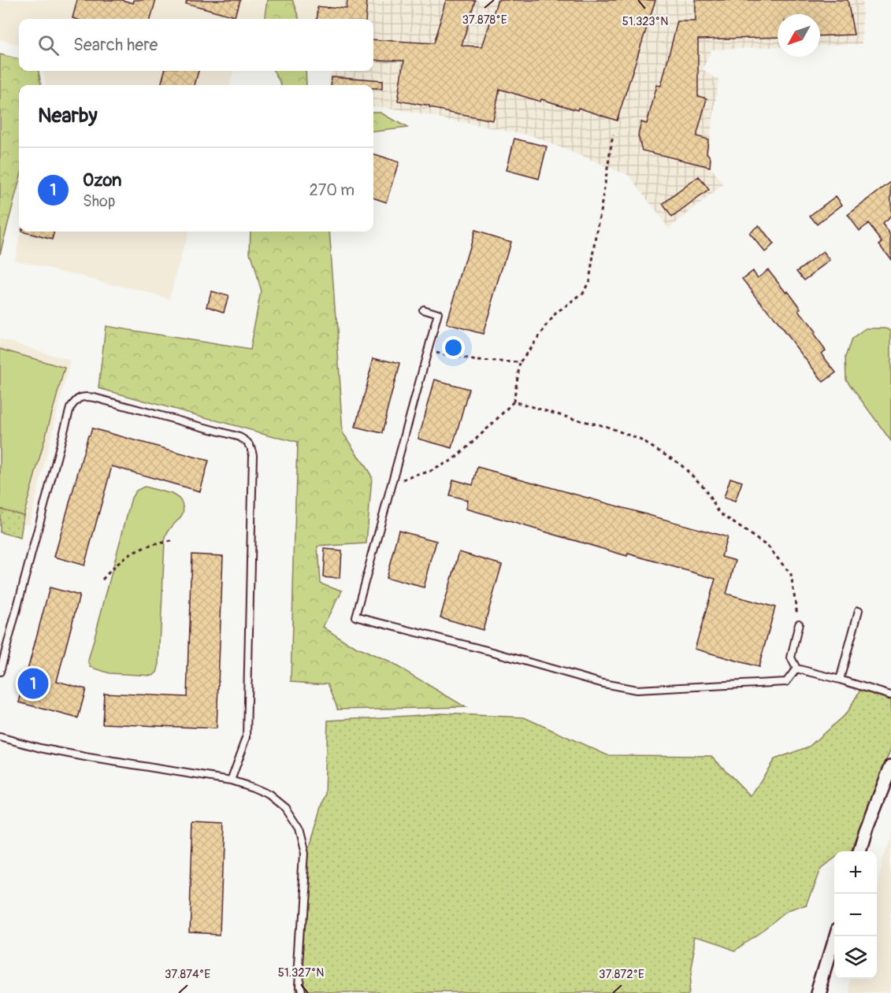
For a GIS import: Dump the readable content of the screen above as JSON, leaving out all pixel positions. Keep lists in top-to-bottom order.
{
  "north": "bottom left",
  "page": {
    "search": "Search here",
    "heading": "Nearby",
    "list": [
      {
        "mark": "1",
        "name": "Ozon",
        "note": "Shop",
        "value": "270 m"
      }
    ],
    "pins": "1",
    "map_buttons": ["+", "−"]
  },
  "coordinates": [
    "37.878°E",
    "51.323°N",
    "51.327°N",
    "37.874°E",
    "37.872°E"
  ]
}
